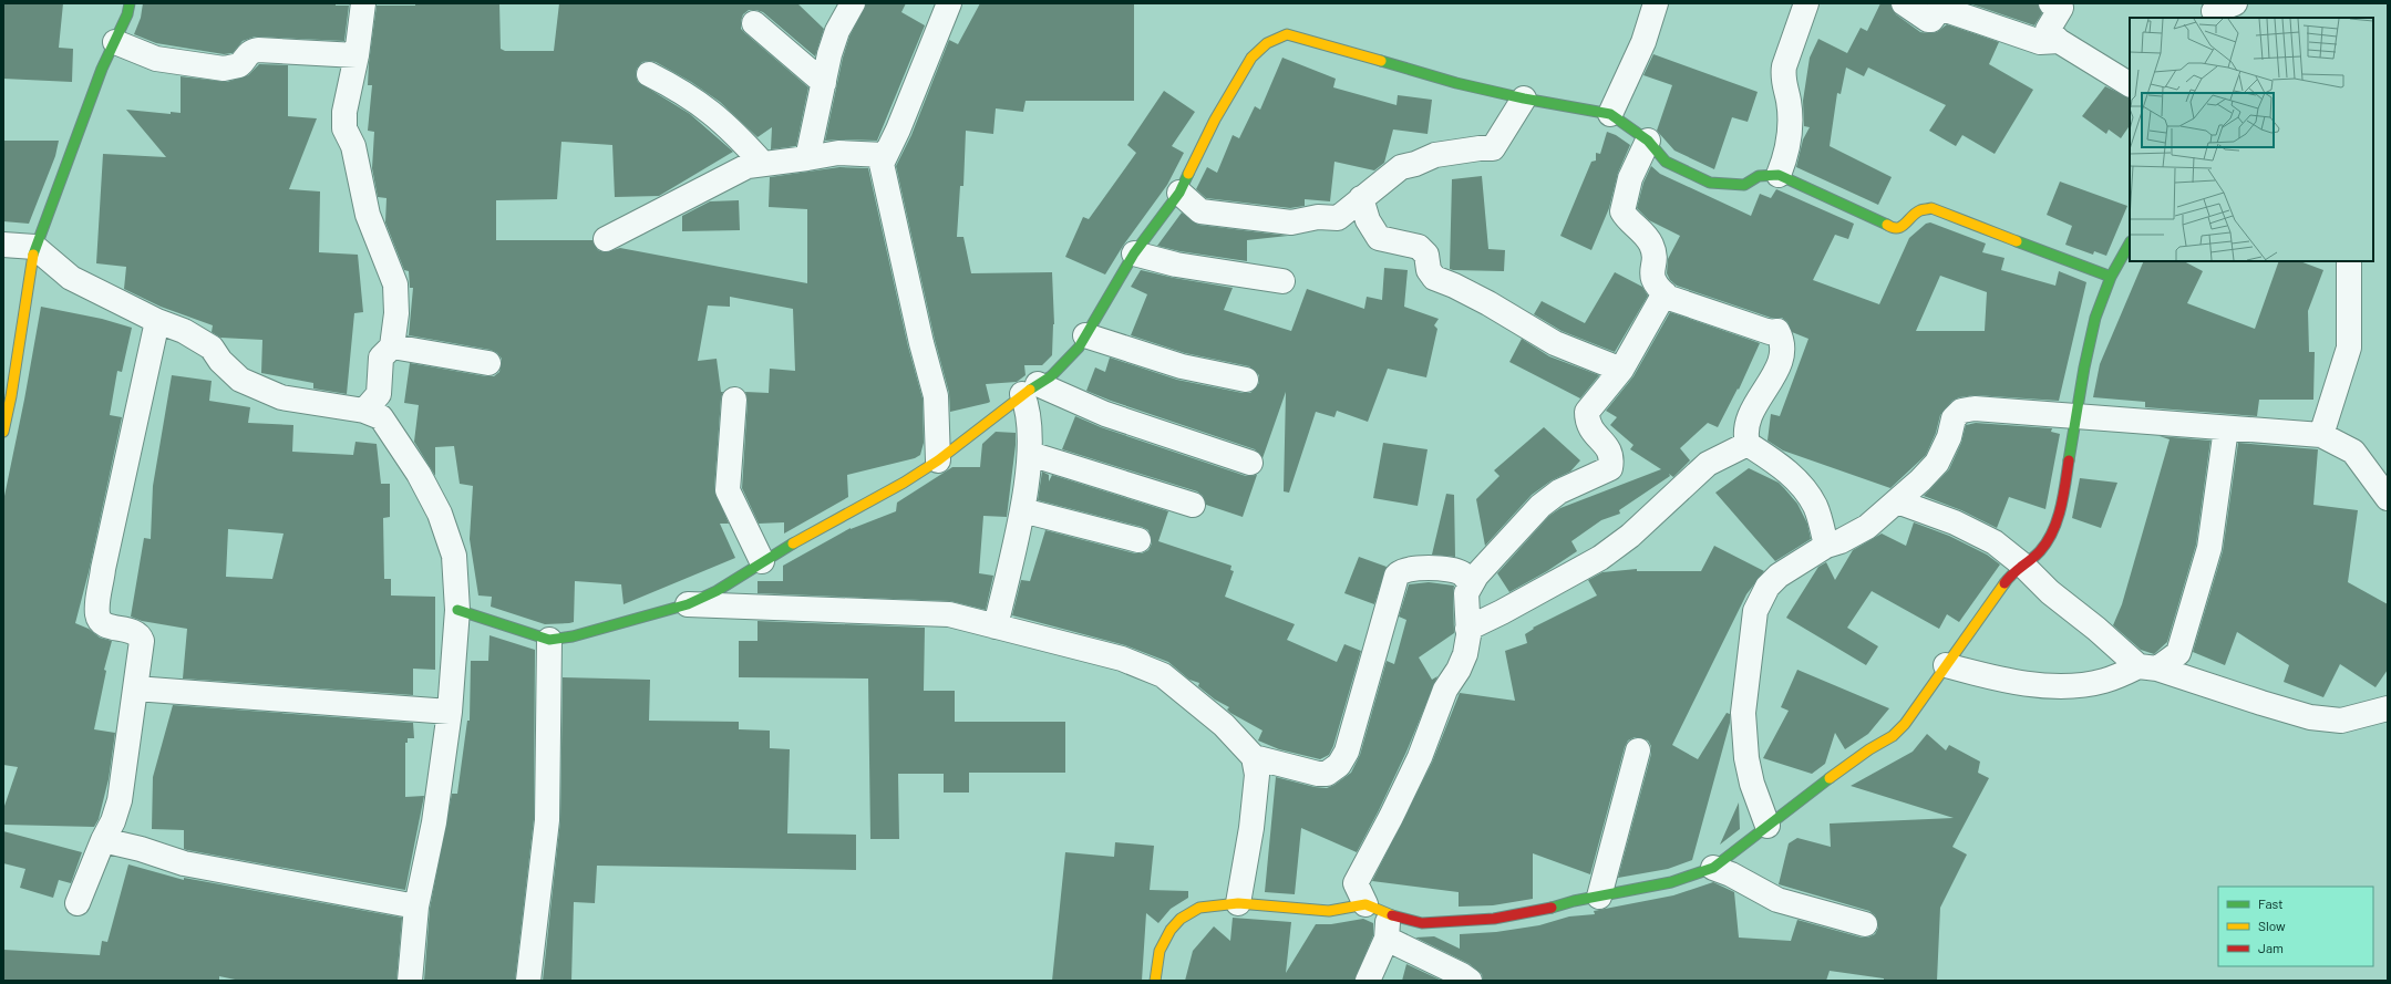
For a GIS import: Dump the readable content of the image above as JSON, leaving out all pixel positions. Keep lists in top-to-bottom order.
{
  "legend": ["Fast", "Slow", "Jam"]
}
